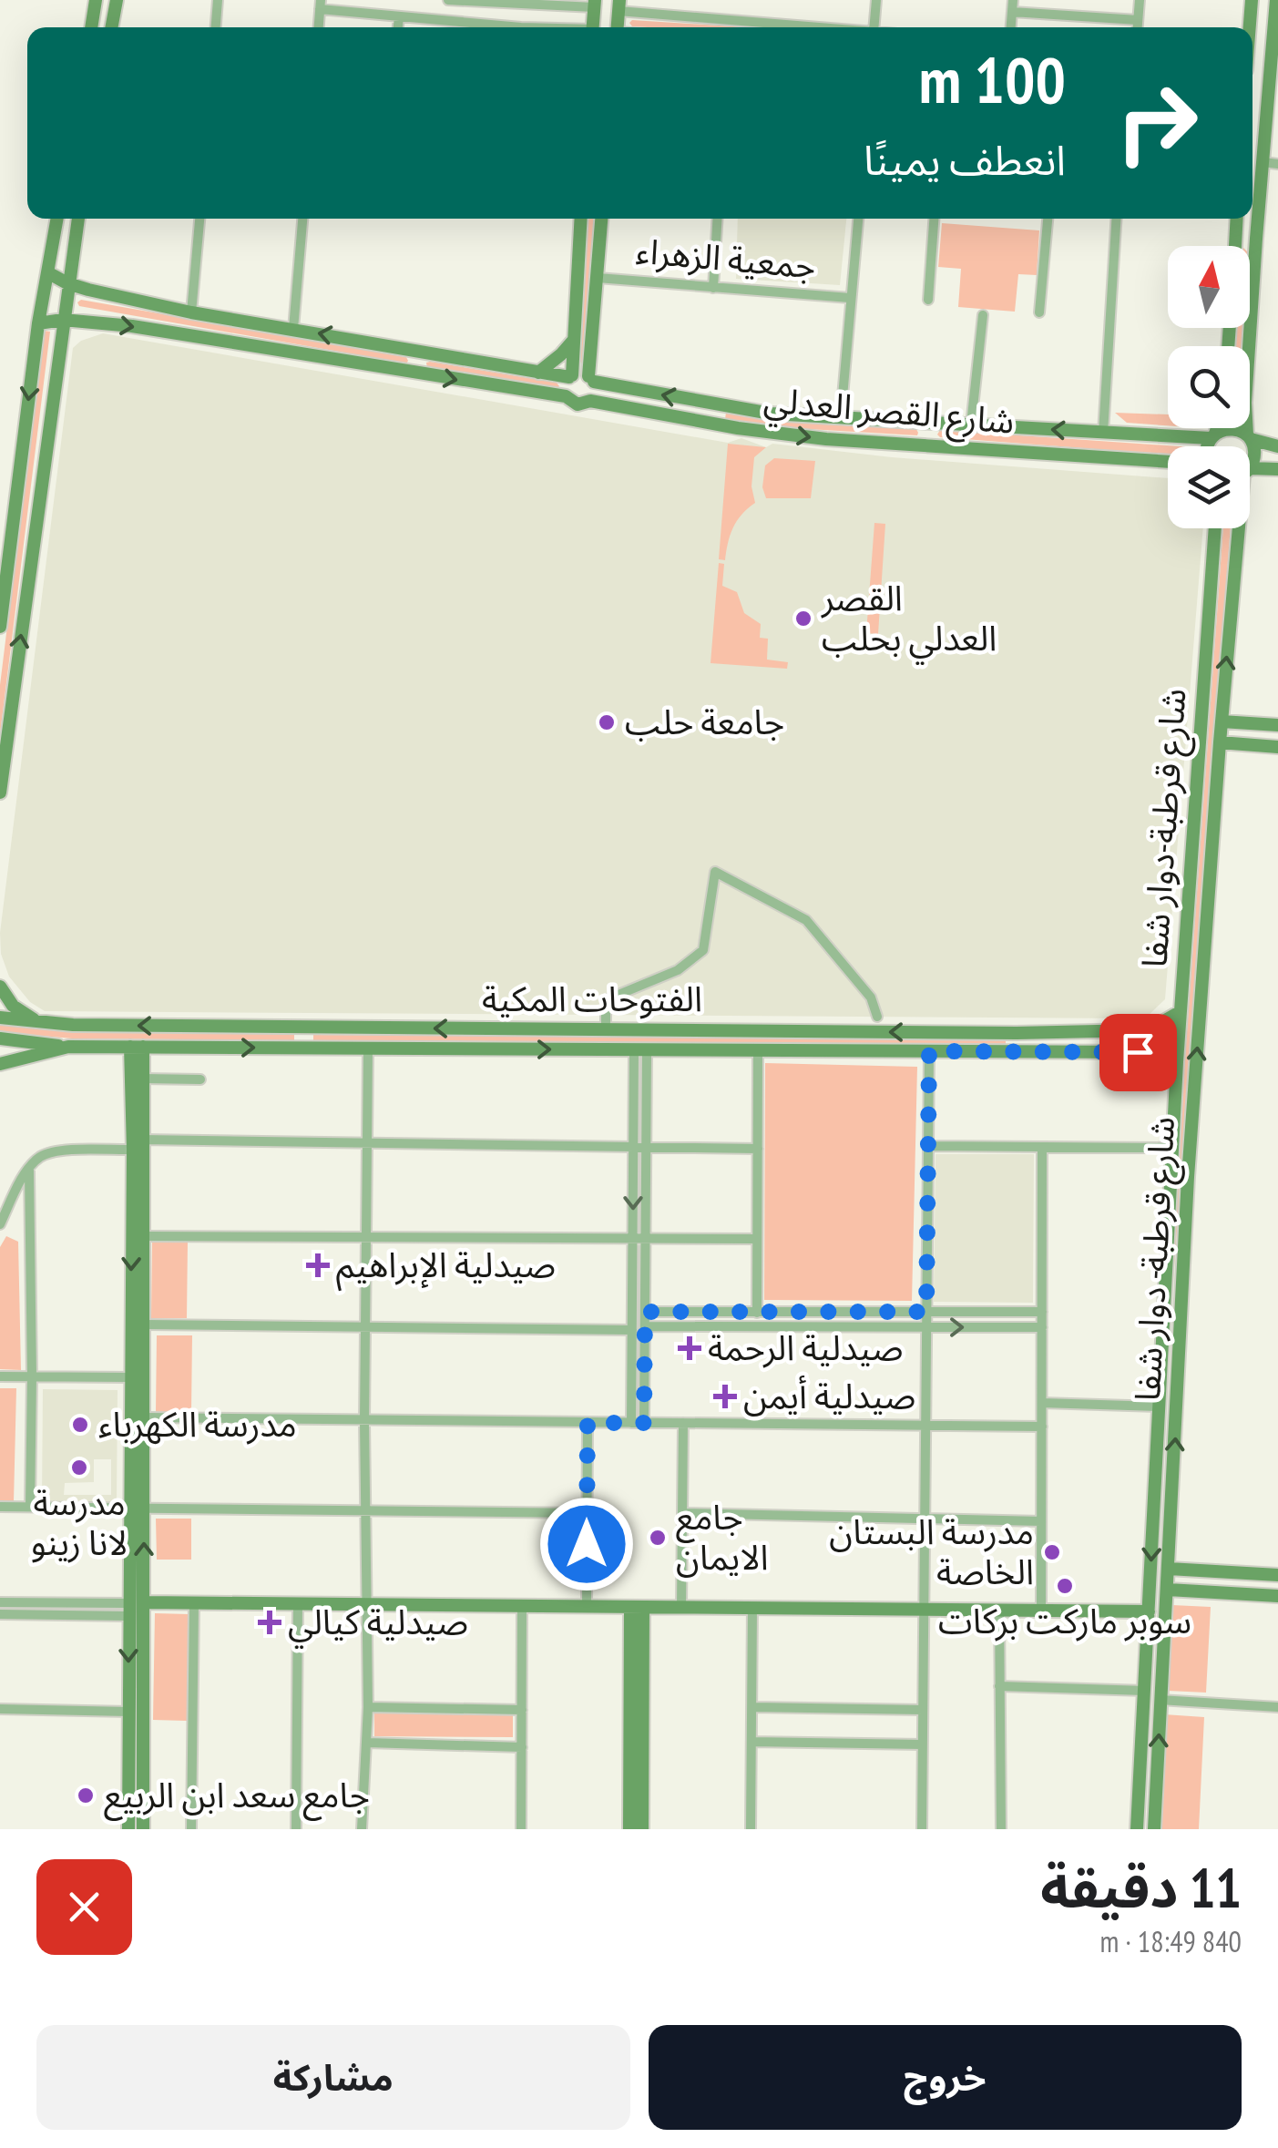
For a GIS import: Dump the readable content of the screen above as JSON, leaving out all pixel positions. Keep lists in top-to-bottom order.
{
  "streets": {
    "street": [
      "جمعية الزهراء",
      "شارع القصر العدلي",
      "شارع قرطبة-دوار شفا",
      "الفتوحات المكية",
      "شارع قرطبة- دوار شفا"
    ]
  },
  "crossings": [
    ["شارع القصر العدلي", "شارع قرطبة- دوار شفا"],
    ["شارع قرطبة-دوار شفا", "الفتوحات المكية"]
  ],
  "one_way": ["شارع قرطبة- دوار شفا"],
  "places": {
    "other": [
      "القصر العدلي بحلب",
      "جامعة حلب",
      "مدرسة الكهرباء",
      "مدرسة لانا زينو",
      "جامع الايمان",
      "مدرسة البستان الخاصة",
      "سوبر ماركت بركات",
      "جامع سعد ابن الربيع"
    ],
    "health": [
      "صيدلية الإبراهيم",
      "صيدلية الرحمة",
      "صيدلية أيمن",
      "صيدلية كيالي"
    ]
  },
  "north": "top",
  "page": {
    "turn": ["100 m", "انعطف يمينًا"],
    "heading": ["11 دقيقة", "840 m · 18:49"],
    "buttons": ["خروج", "مشاركة"]
  }
}
